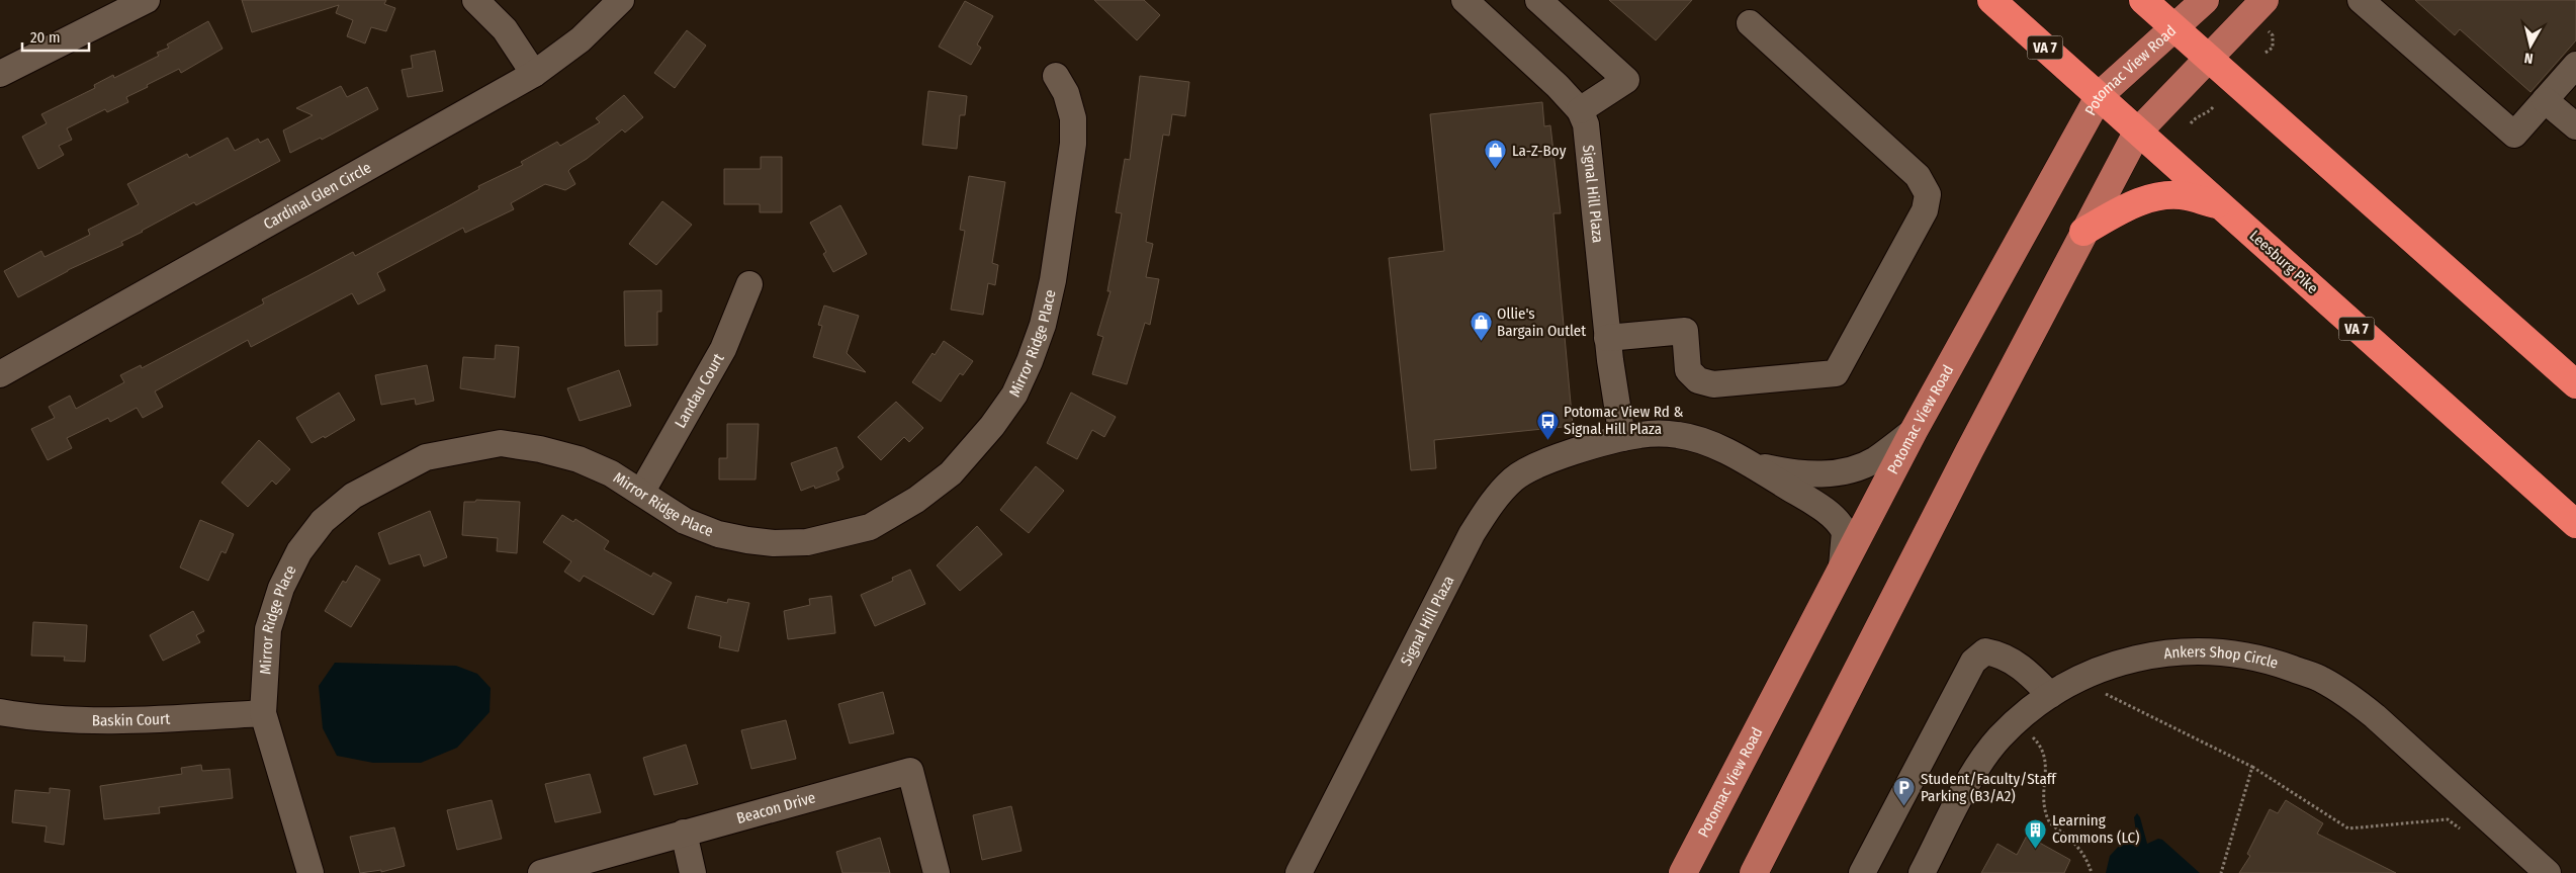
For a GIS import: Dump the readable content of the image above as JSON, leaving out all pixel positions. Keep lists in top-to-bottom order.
{
  "streets": {
    "highway": ["VA 7", "Leesburg Pike"],
    "main road": ["Potomac View Road"],
    "street": [
      "Signal Hill Plaza",
      "Cardinal Glen Circle",
      "Mirror Ridge Place",
      "Landau Court",
      "Ankers Shop Circle",
      "Baskin Court",
      "Beacon Drive"
    ]
  },
  "crossings": [
    ["Potomac View Road", "Leesburg Pike"],
    ["Mirror Ridge Place", "Landau Court"],
    ["Mirror Ridge Place", "Baskin Court"]
  ],
  "places": {
    "shop": ["La-Z-Boy", "Ollie's Bargain Outlet"],
    "bus stop": ["Potomac View Rd & Signal Hill Plaza"],
    "parking": ["Student/Faculty/Staff Parking (B3/A2)"],
    "building": ["Learning Commons (LC)"]
  },
  "scale_bar": "20 m",
  "north": "bottom"
}
